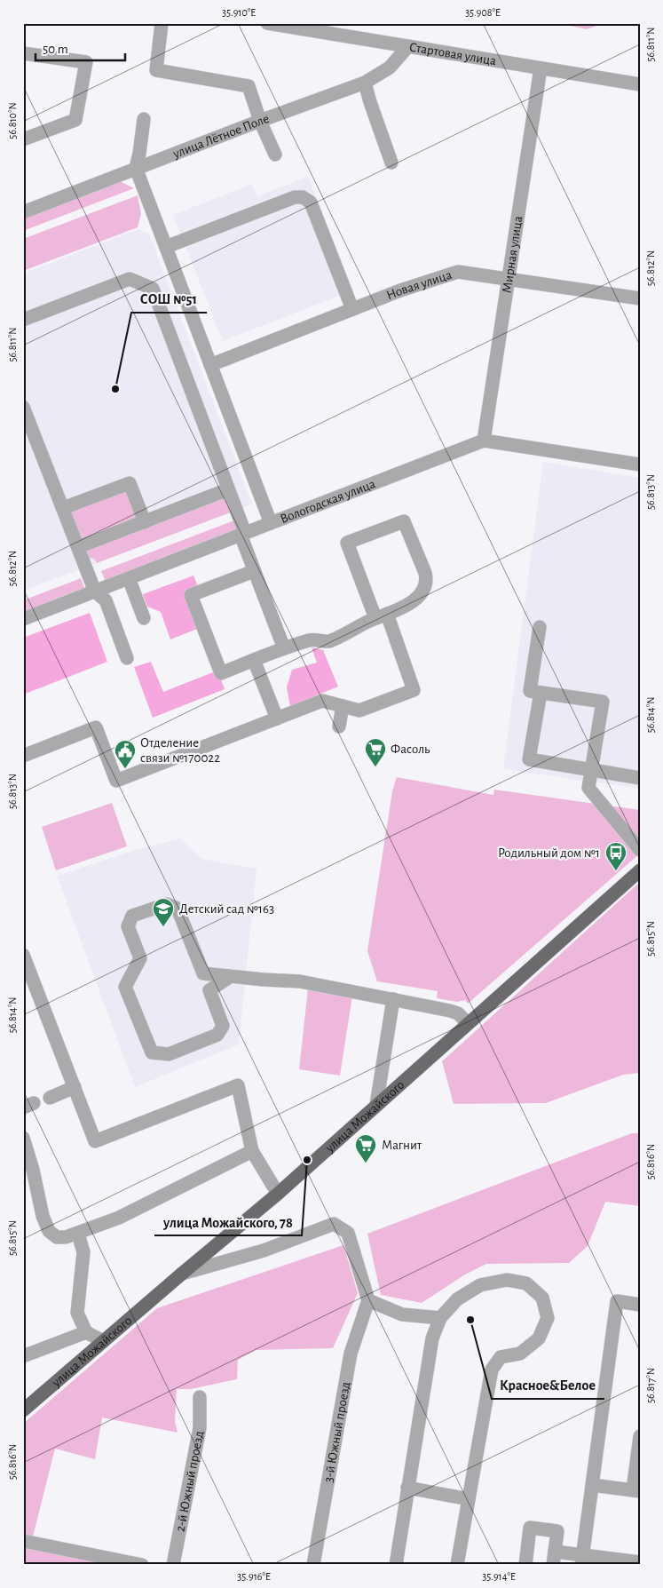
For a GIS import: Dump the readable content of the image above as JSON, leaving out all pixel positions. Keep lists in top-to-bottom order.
{
  "streets": {
    "main road": ["улица Можайского"],
    "street": [
      "Стартовая улица",
      "улица Лётное Поле",
      "Мирная улица",
      "Новая улица",
      "Вологодская улица",
      "3-й Южный проезд",
      "2-й Южный проезд"
    ]
  },
  "crossings": [
    ["Стартовая улица", "улица Лётное Поле"],
    ["Стартовая улица", "Мирная улица"],
    ["Мирная улица", "Новая улица"],
    ["Мирная улица", "Вологодская улица"]
  ],
  "places": {
    "other": ["СОШ №51", "улица Можайского, 78", "Красное&Белое"],
    "supermarket": ["Фасоль", "Магнит"],
    "public building": ["Отделение связи №170022"],
    "bus stop": ["Родильный дом №1"],
    "school or university": ["Детский сад №163"]
  },
  "scale_bar": "50 m",
  "coordinates": [
    "35.910°E",
    "35.908°E",
    "56.811°N",
    "56.810°N",
    "56.812°N",
    "56.813°N",
    "56.814°N",
    "56.815°N",
    "56.816°N",
    "56.817°N",
    "35.916°E",
    "35.914°E"
  ]
}
